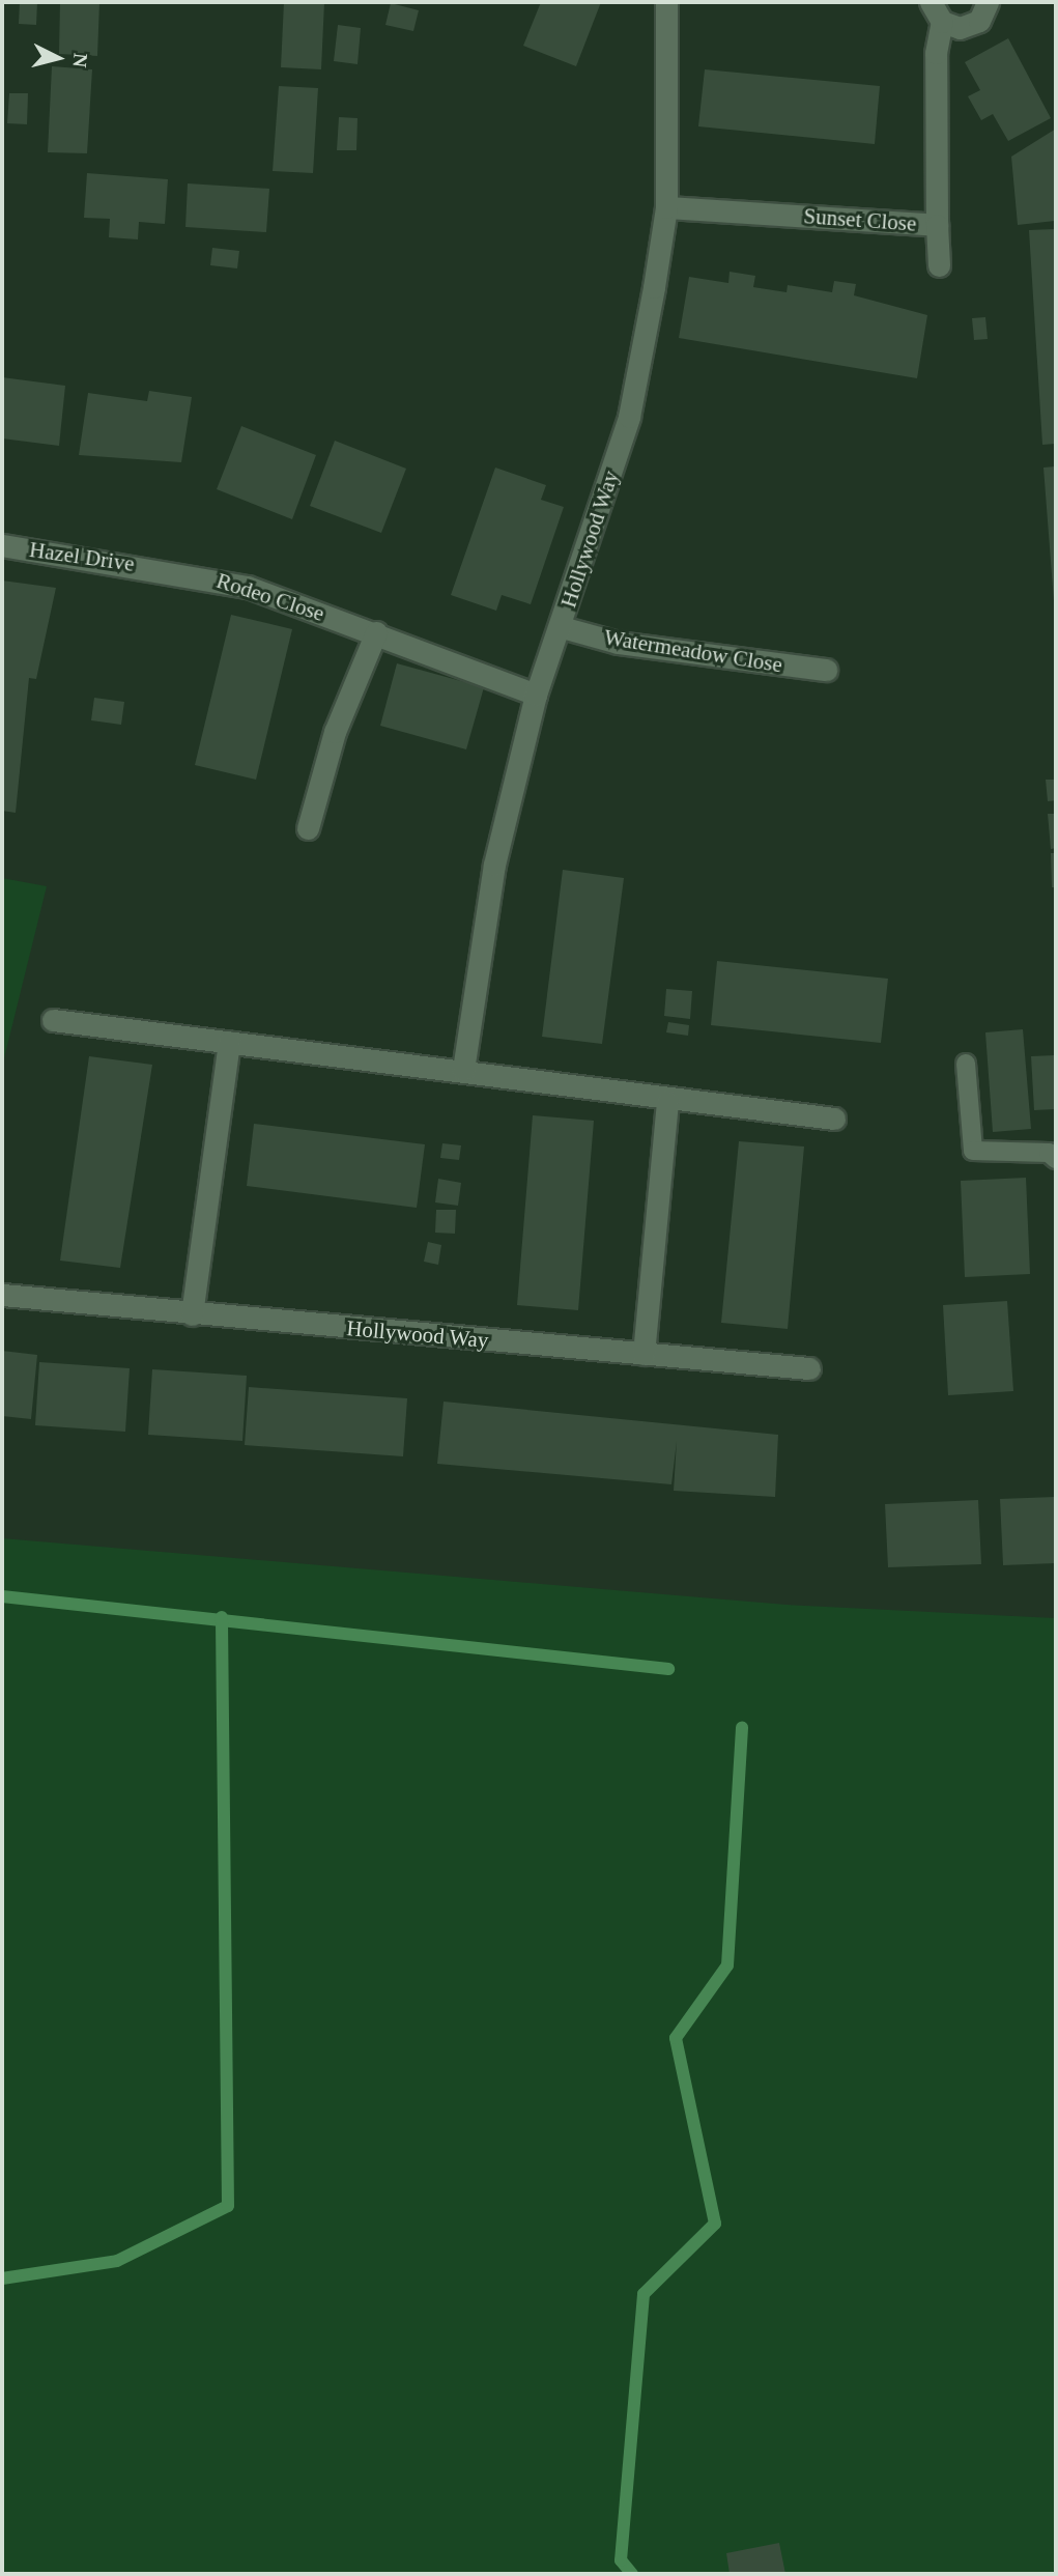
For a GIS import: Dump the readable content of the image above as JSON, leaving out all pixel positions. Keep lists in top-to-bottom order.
{
  "streets": {
    "street": [
      "Sunset Close",
      "Hollywood Way",
      "Hazel Drive",
      "Rodeo Close",
      "Watermeadow Close"
    ]
  },
  "crossings": [
    ["Sunset Close", "Hollywood Way"],
    ["Hollywood Way", "Rodeo Close"],
    ["Hollywood Way", "Watermeadow Close"],
    ["Hazel Drive", "Rodeo Close"]
  ],
  "north": "right"
}
